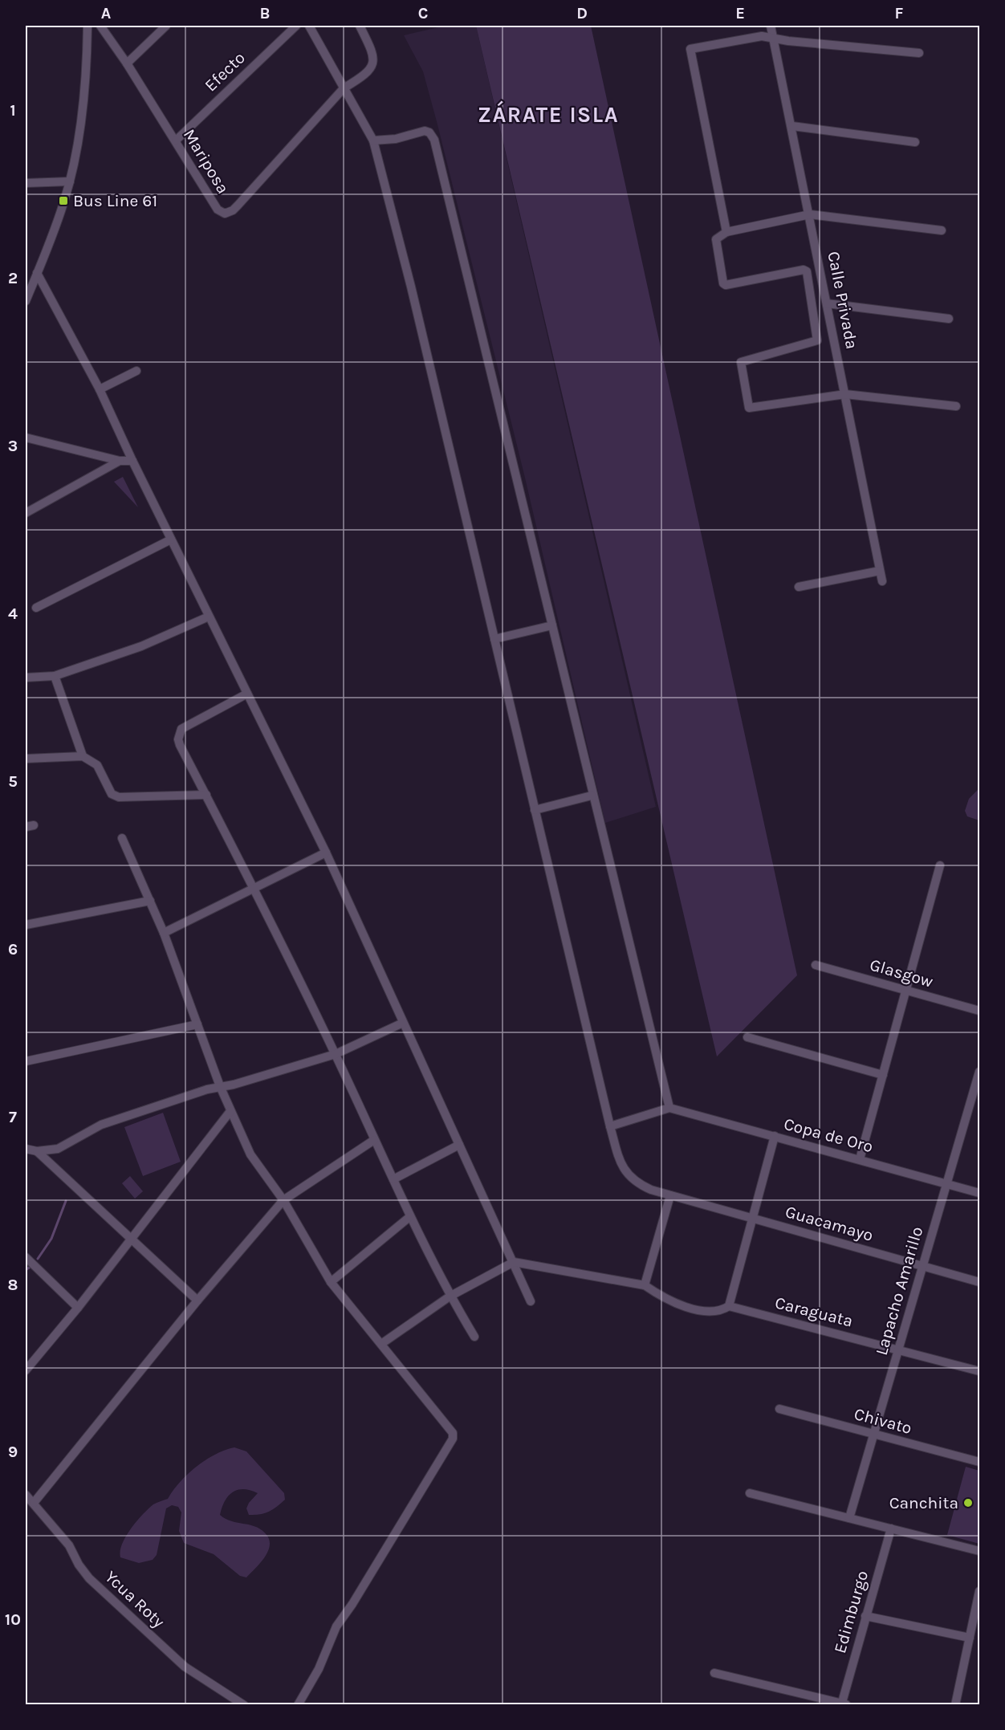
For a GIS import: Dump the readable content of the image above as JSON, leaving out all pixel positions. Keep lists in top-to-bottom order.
{
  "streets": {
    "street": [
      "Efecto",
      "Mariposa",
      "Calle Privada",
      "Glasgow",
      "Copa de Oro",
      "Guacamayo",
      "Lapacho Amarillo",
      "Caraguata",
      "Chivato",
      "Ycua Roty",
      "Edimburgo"
    ]
  },
  "crossings": [
    ["Efecto", "Mariposa"],
    ["Mariposa", "Guacamayo"],
    ["Copa de Oro", "Lapacho Amarillo"],
    ["Guacamayo", "Lapacho Amarillo"],
    ["Lapacho Amarillo", "Caraguata"],
    ["Lapacho Amarillo", "Chivato"]
  ],
  "districts": ["ZÁRATE ISLA"],
  "places": {
    "transit": ["Bus Line 61"],
    "other": ["Canchita"]
  },
  "grid": {
    "columns": [
      "A",
      "B",
      "C",
      "D",
      "E",
      "F"
    ],
    "rows": [
      "1",
      "2",
      "3",
      "4",
      "5",
      "6",
      "7",
      "8",
      "9",
      "10"
    ]
  }
}
